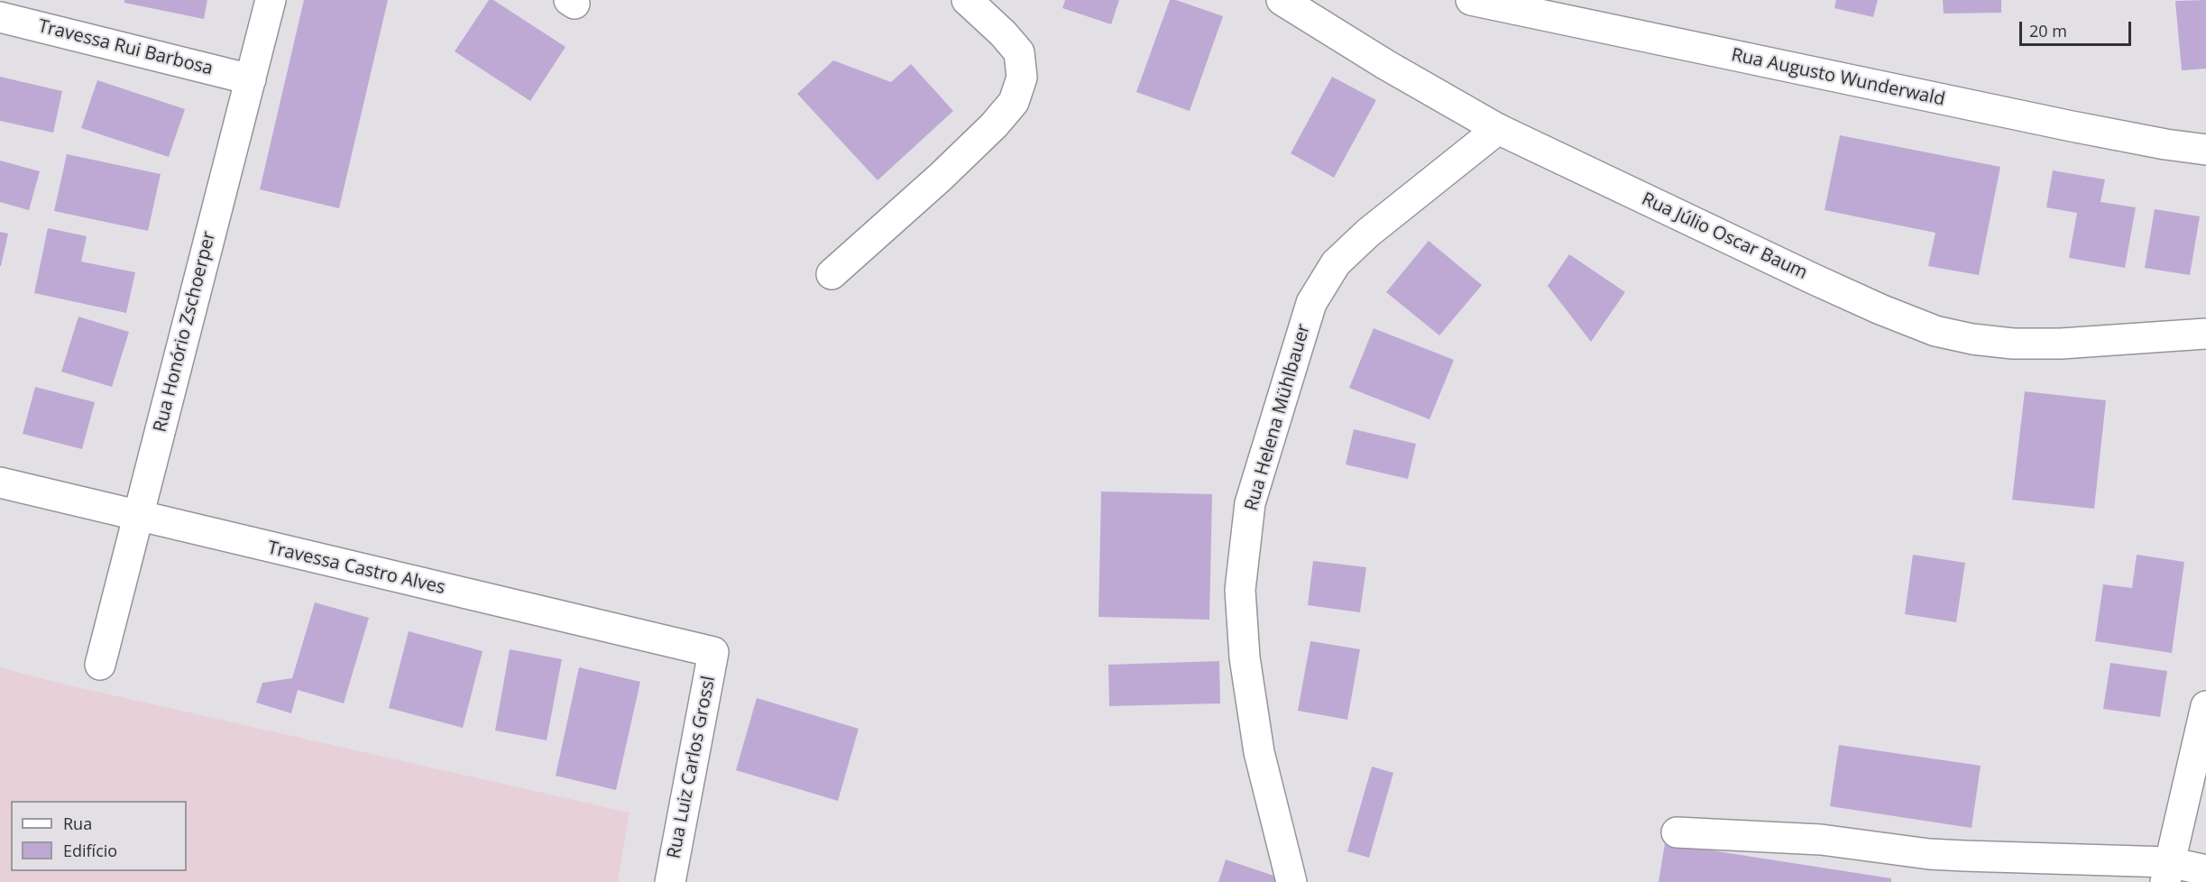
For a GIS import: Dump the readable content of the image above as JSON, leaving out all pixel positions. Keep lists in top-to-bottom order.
{
  "streets": {
    "street": [
      "Travessa Rui Barbosa",
      "Rua Augusto Wunderwald",
      "Rua Júlio Oscar Baum",
      "Rua Honório Zschoerper",
      "Rua Helena Mühlbauer",
      "Travessa Castro Alves",
      "Rua Luiz Carlos Grossl"
    ]
  },
  "crossings": [
    ["Travessa Rui Barbosa", "Rua Honório Zschoerper"],
    ["Rua Júlio Oscar Baum", "Rua Helena Mühlbauer"],
    ["Rua Honório Zschoerper", "Travessa Castro Alves"],
    ["Travessa Castro Alves", "Rua Luiz Carlos Grossl"]
  ],
  "legend": ["Rua", "Edifício"],
  "scale_bar": "20 m"
}
